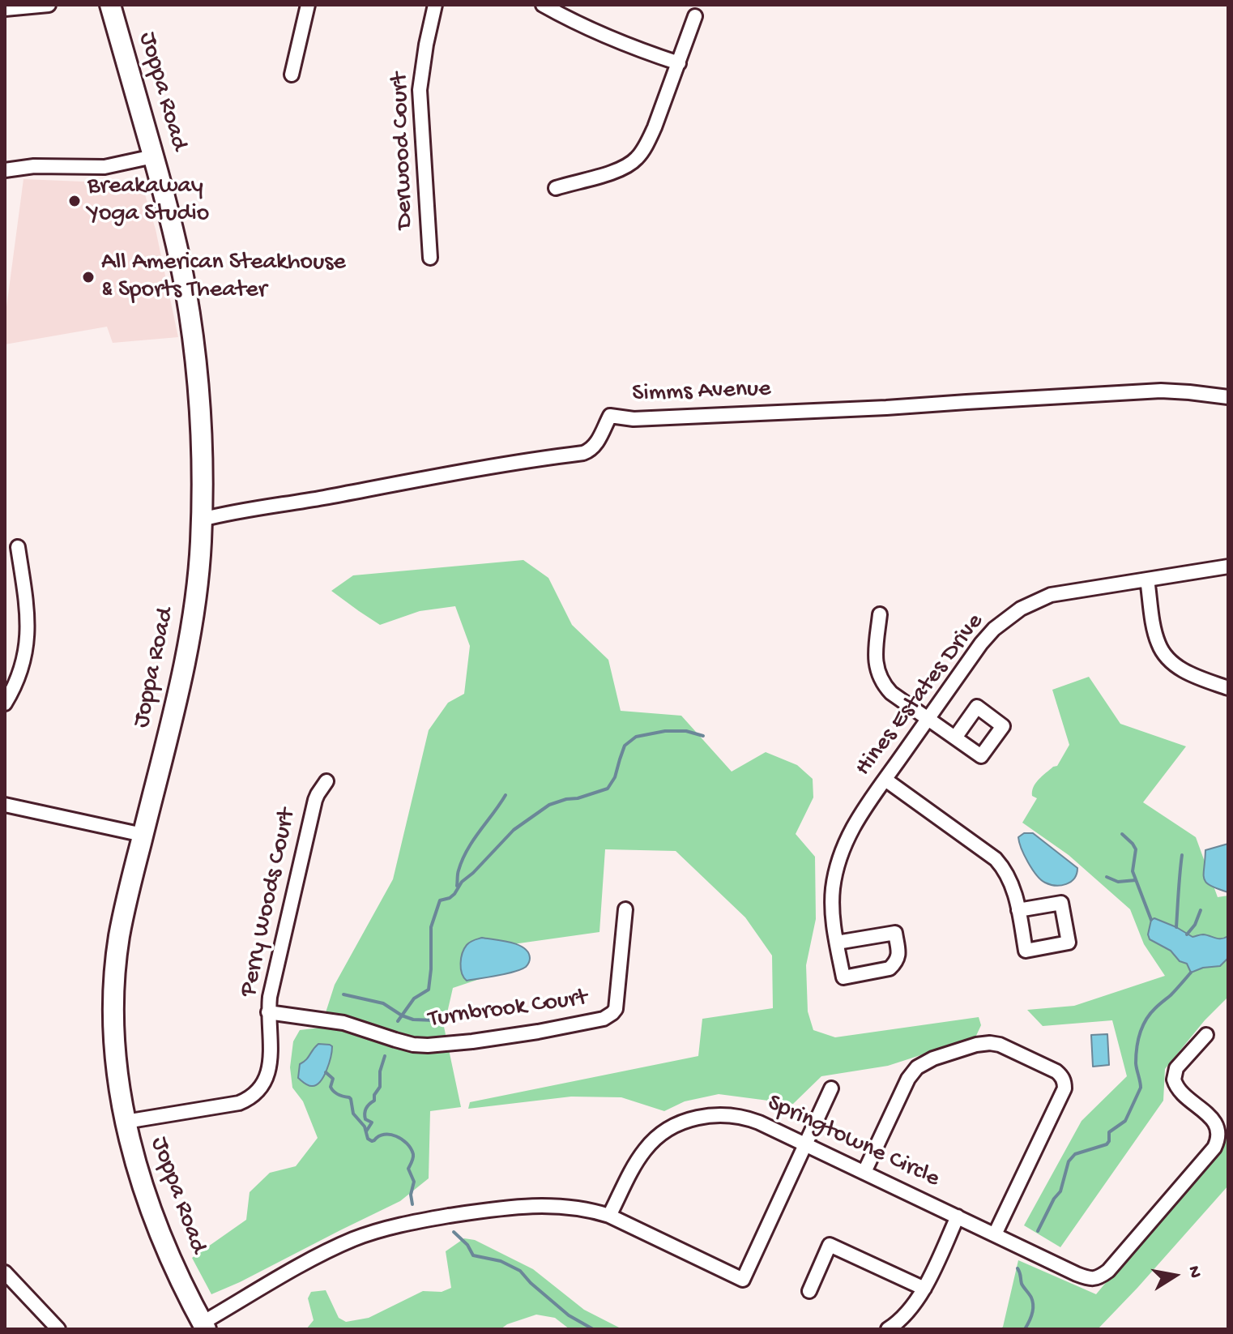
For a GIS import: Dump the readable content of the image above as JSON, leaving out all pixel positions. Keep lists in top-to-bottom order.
{
  "streets": {
    "main road": ["Joppa Road"],
    "street": [
      "Derwood Court",
      "Simms Avenue",
      "Hines Estates Drive",
      "Perry Woods Court",
      "Turnbrook Court",
      "Springtowne Circle"
    ]
  },
  "crossings": [
    ["Joppa Road", "Simms Avenue"],
    ["Joppa Road", "Perry Woods Court"],
    ["Perry Woods Court", "Turnbrook Court"]
  ],
  "places": ["Breakaway Yoga Studio", "All American Steakhouse & Sports Theater"],
  "north": "right"
}
